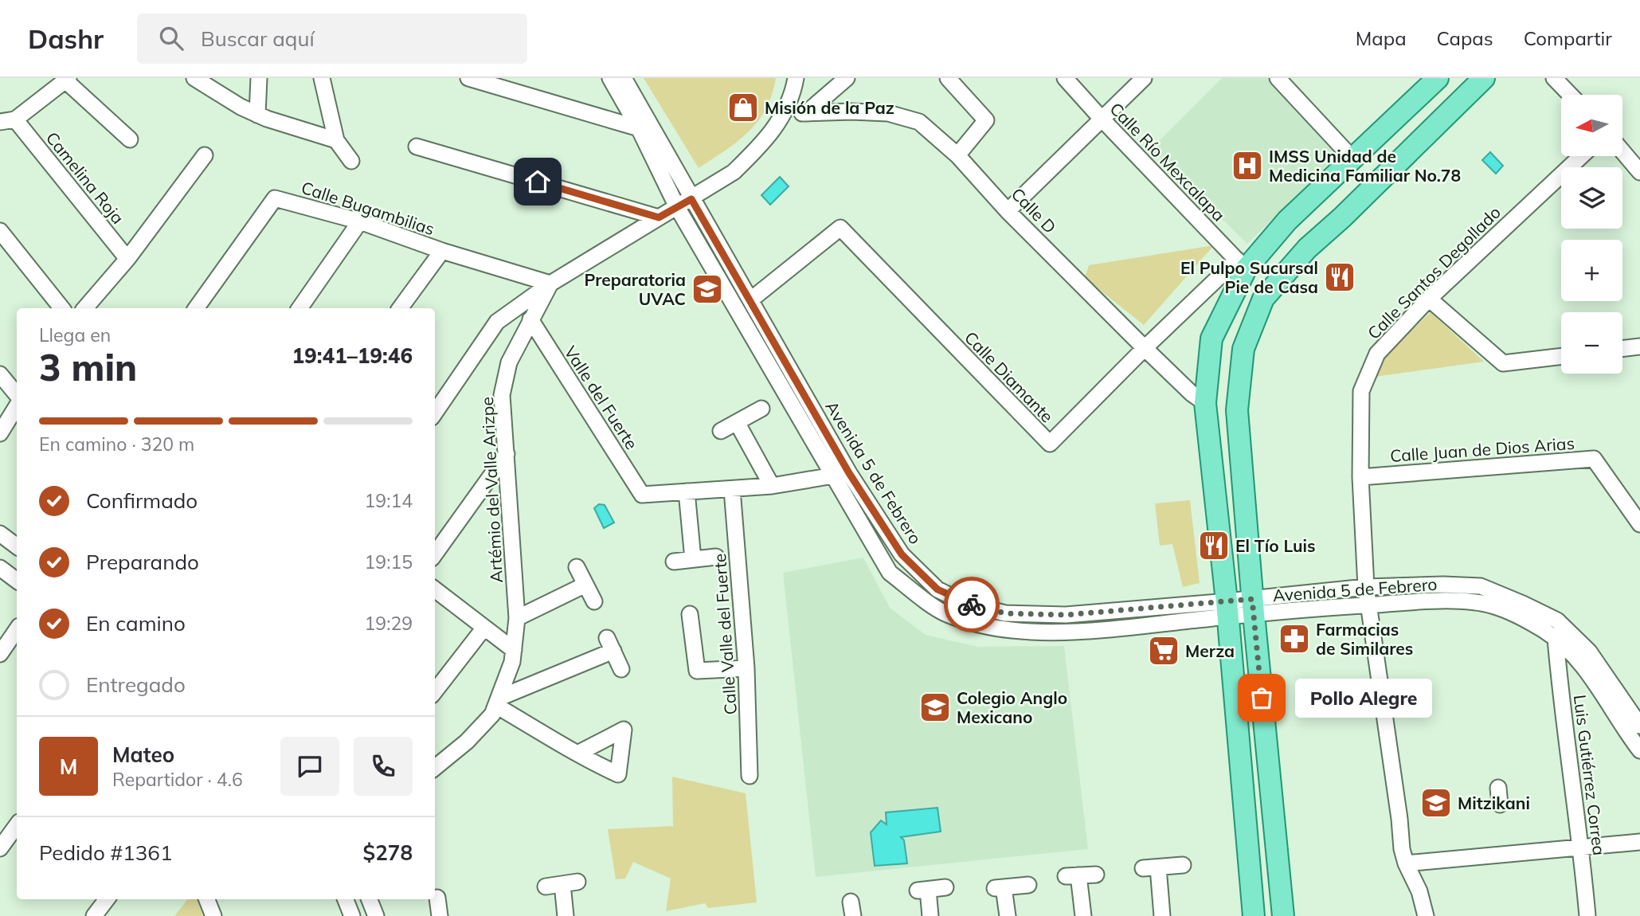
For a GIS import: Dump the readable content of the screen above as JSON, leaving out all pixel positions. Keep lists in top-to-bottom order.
{
  "streets": {
    "street": [
      "Calle Río Mexcalapa",
      "Camelina Roja",
      "Calle Bugambilias",
      "Calle D",
      "Calle Santos Degollado",
      "Calle Diamante",
      "Valle del Fuerte",
      "Calle Juan de Dios Arias",
      "Avenida 5 de Febrero",
      "Artémio del Valle Arizpe",
      "Calle Valle del Fuerte",
      "Luis Gutiérrez Correa"
    ]
  },
  "crossings": [
    ["Calle Río Mexcalapa", "Calle Diamante"],
    ["Calle Bugambilias", "Artémio del Valle Arizpe"],
    ["Calle D", "Calle Diamante"],
    ["Calle D", "Artémio del Valle Arizpe"],
    ["Calle Santos Degollado", "Calle Juan de Dios Arias"],
    ["Calle Santos Degollado", "Avenida 5 de Febrero"],
    ["Calle Diamante", "Avenida 5 de Febrero"],
    ["Valle del Fuerte", "Artémio del Valle Arizpe"],
    ["Avenida 5 de Febrero", "Artémio del Valle Arizpe"],
    ["Avenida 5 de Febrero", "Luis Gutiérrez Correa"]
  ],
  "places": {
    "shop": ["Misión de la Paz"],
    "hospital": ["IMSS Unidad de Medicina Familiar No.78"],
    "restaurant": ["El Pulpo Sucursal Pie de Casa", "El Tío Luis"],
    "school or university": ["Preparatoria UVAC", "Colegio Anglo Mexicano", "Mitzikani"],
    "pharmacy": ["Farmacias de Similares"],
    "supermarket": ["Merza"],
    "other": ["Pollo Alegre"]
  },
  "north": "left",
  "page": {
    "header": "Dashr",
    "search": "Buscar aquí",
    "nav": ["Mapa", "Capas", "Compartir"],
    "map_buttons": ["+", "−"],
    "heading": ["3 min", "Llega en", "19:41–19:46"],
    "panel": [
      "Mateo",
      "Repartidor · 4.6",
      "Pedido #1361",
      "$278"
    ],
    "bar": "En camino · 320 m",
    "list": [
      ["Confirmado", "19:14"],
      ["Preparando", "19:15"],
      ["En camino", "19:29"],
      "Entregado"
    ],
    "bubble": "Pollo Alegre",
    "round": "M"
  }
}
